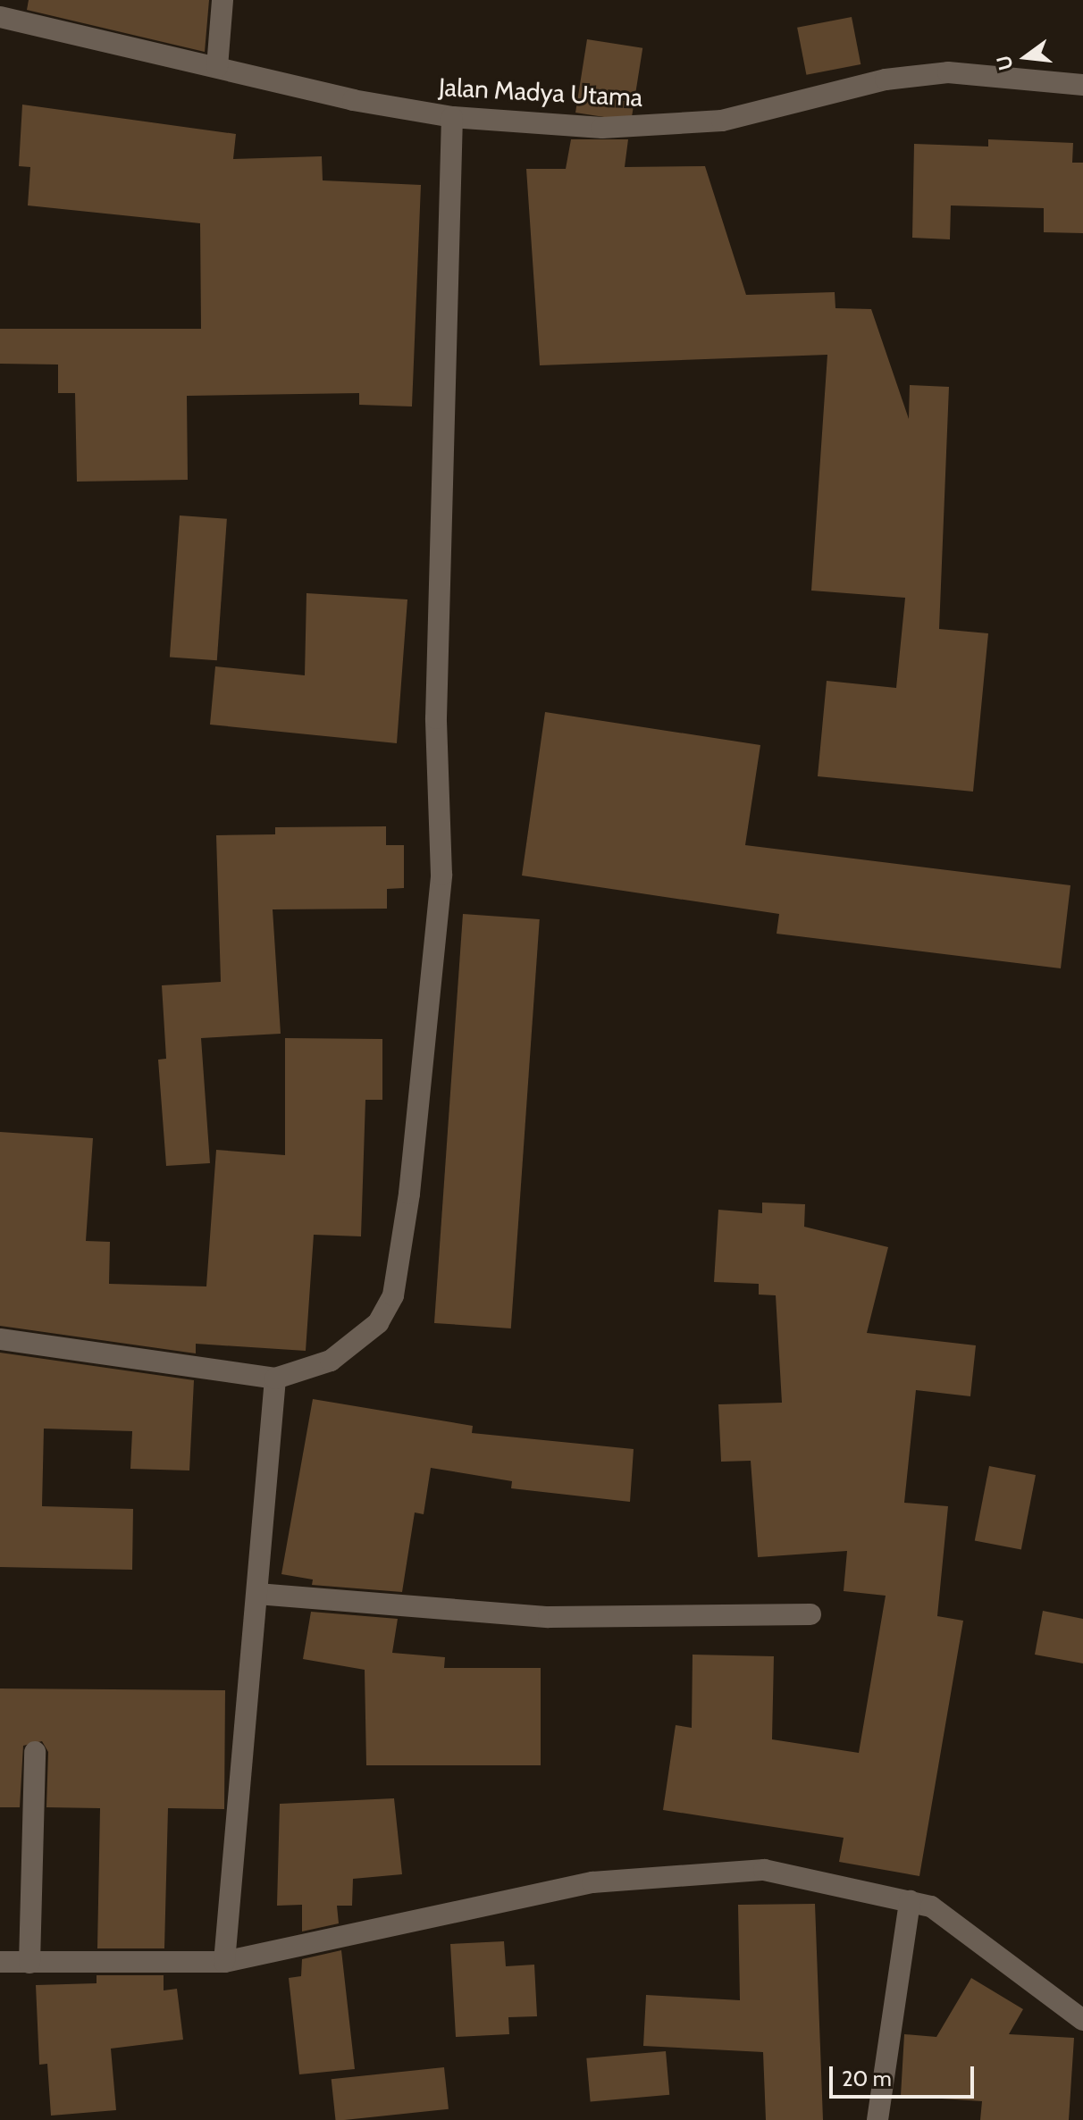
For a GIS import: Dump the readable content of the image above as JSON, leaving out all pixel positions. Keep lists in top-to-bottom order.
{
  "streets": {
    "street": ["Jalan Madya Utama"]
  },
  "scale_bar": "20 m",
  "north": "left"
}
